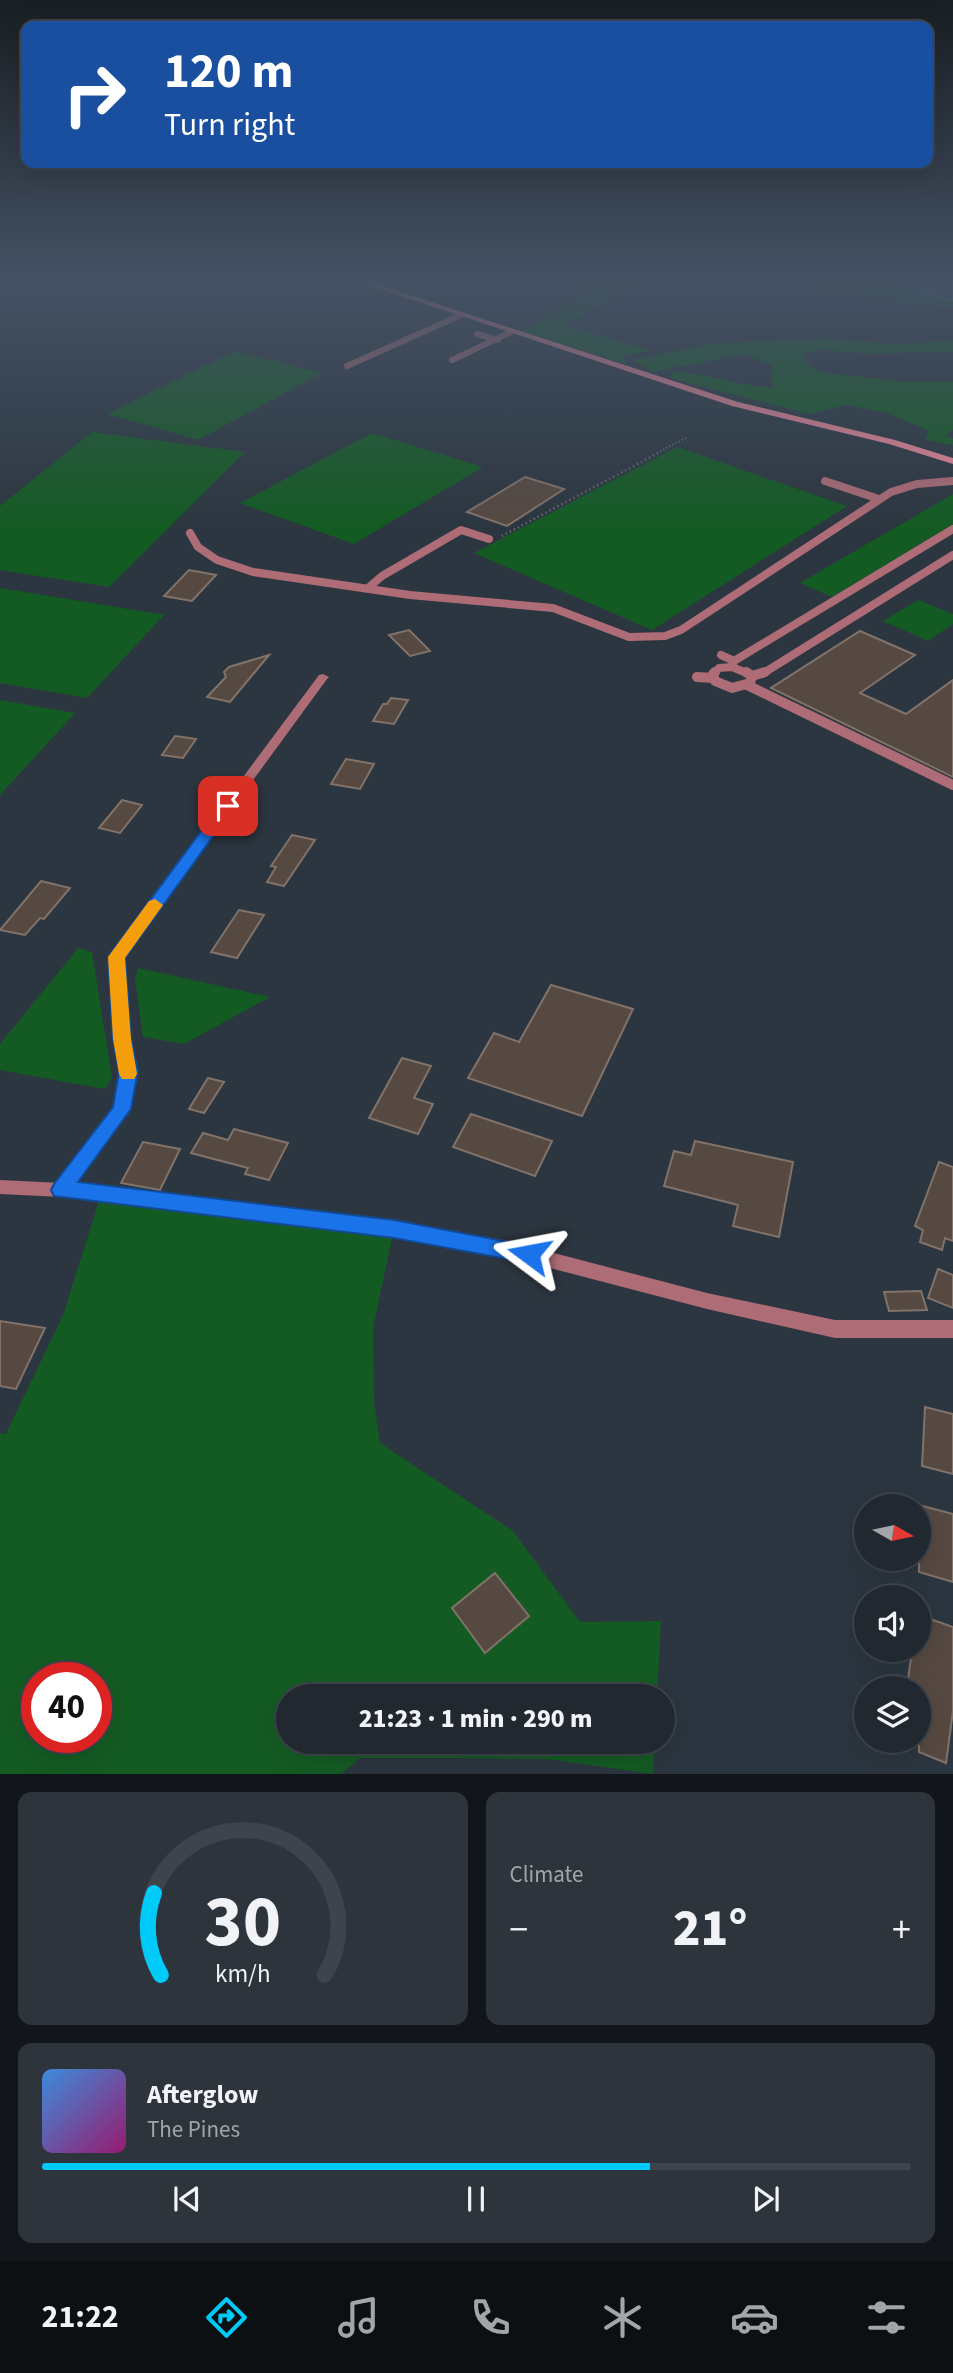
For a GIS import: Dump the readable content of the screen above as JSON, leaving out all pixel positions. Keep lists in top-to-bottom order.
{
  "north": "right",
  "page": {
    "turn": ["120 m", "Turn right"],
    "limit": "40",
    "trip": "21:23 · 1 min · 290 m",
    "tile": "Climate",
    "heat": ["−", "21°", "+"],
    "song": ["Afterglow", "The Pines"],
    "tabs": "21:22",
    "gauge": ["30", "km/h"]
  }
}
